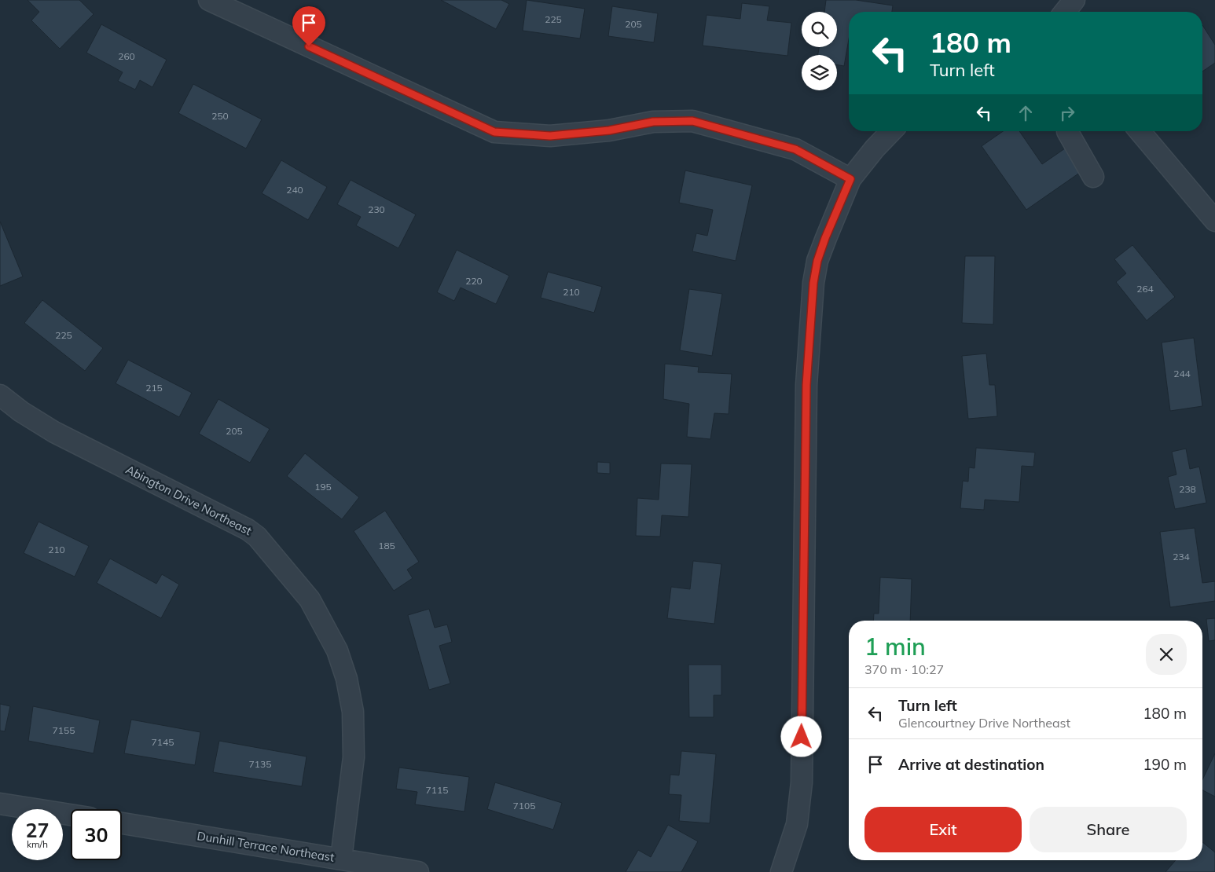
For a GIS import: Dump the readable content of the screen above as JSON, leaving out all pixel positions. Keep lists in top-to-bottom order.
{
  "streets": {
    "street": ["Abington Drive Northeast", "Dunhill Terrace Northeast"]
  },
  "crossings": [
    ["Abington Drive Northeast", "Dunhill Terrace Northeast"]
  ],
  "house_numbers": [
    "225",
    "205",
    "260",
    "250",
    "240",
    "230",
    "220",
    "264",
    "210",
    "225",
    "244",
    "215",
    "205",
    "195",
    "238",
    "185",
    "210",
    "234",
    "7155",
    "7145",
    "7135",
    "7115",
    "7105"
  ],
  "page": {
    "turn": ["180 m", "Turn left"],
    "heading": ["1 min", "370 m · 10:27"],
    "list": [
      {
        "name": "Turn left",
        "note": "Glencourtney Drive Northeast",
        "value": "180 m"
      },
      {
        "name": "Arrive at destination",
        "value": "190 m"
      }
    ],
    "buttons": ["Exit", "Share"],
    "speed": "27 km/h",
    "limit": "30"
  }
}
